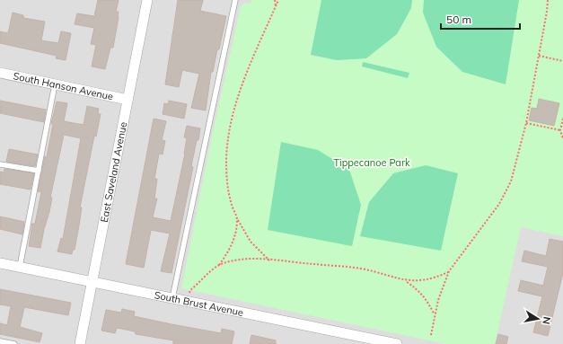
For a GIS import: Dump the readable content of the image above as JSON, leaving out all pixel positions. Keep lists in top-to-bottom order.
{
  "streets": {
    "street": ["South Hanson Avenue", "East Saveland Avenue", "South Brust Avenue"]
  },
  "crossings": [
    ["South Hanson Avenue", "East Saveland Avenue"],
    ["East Saveland Avenue", "South Brust Avenue"]
  ],
  "parks": ["Tippecanoe Park"],
  "scale_bar": "50 m",
  "north": "right"
}
